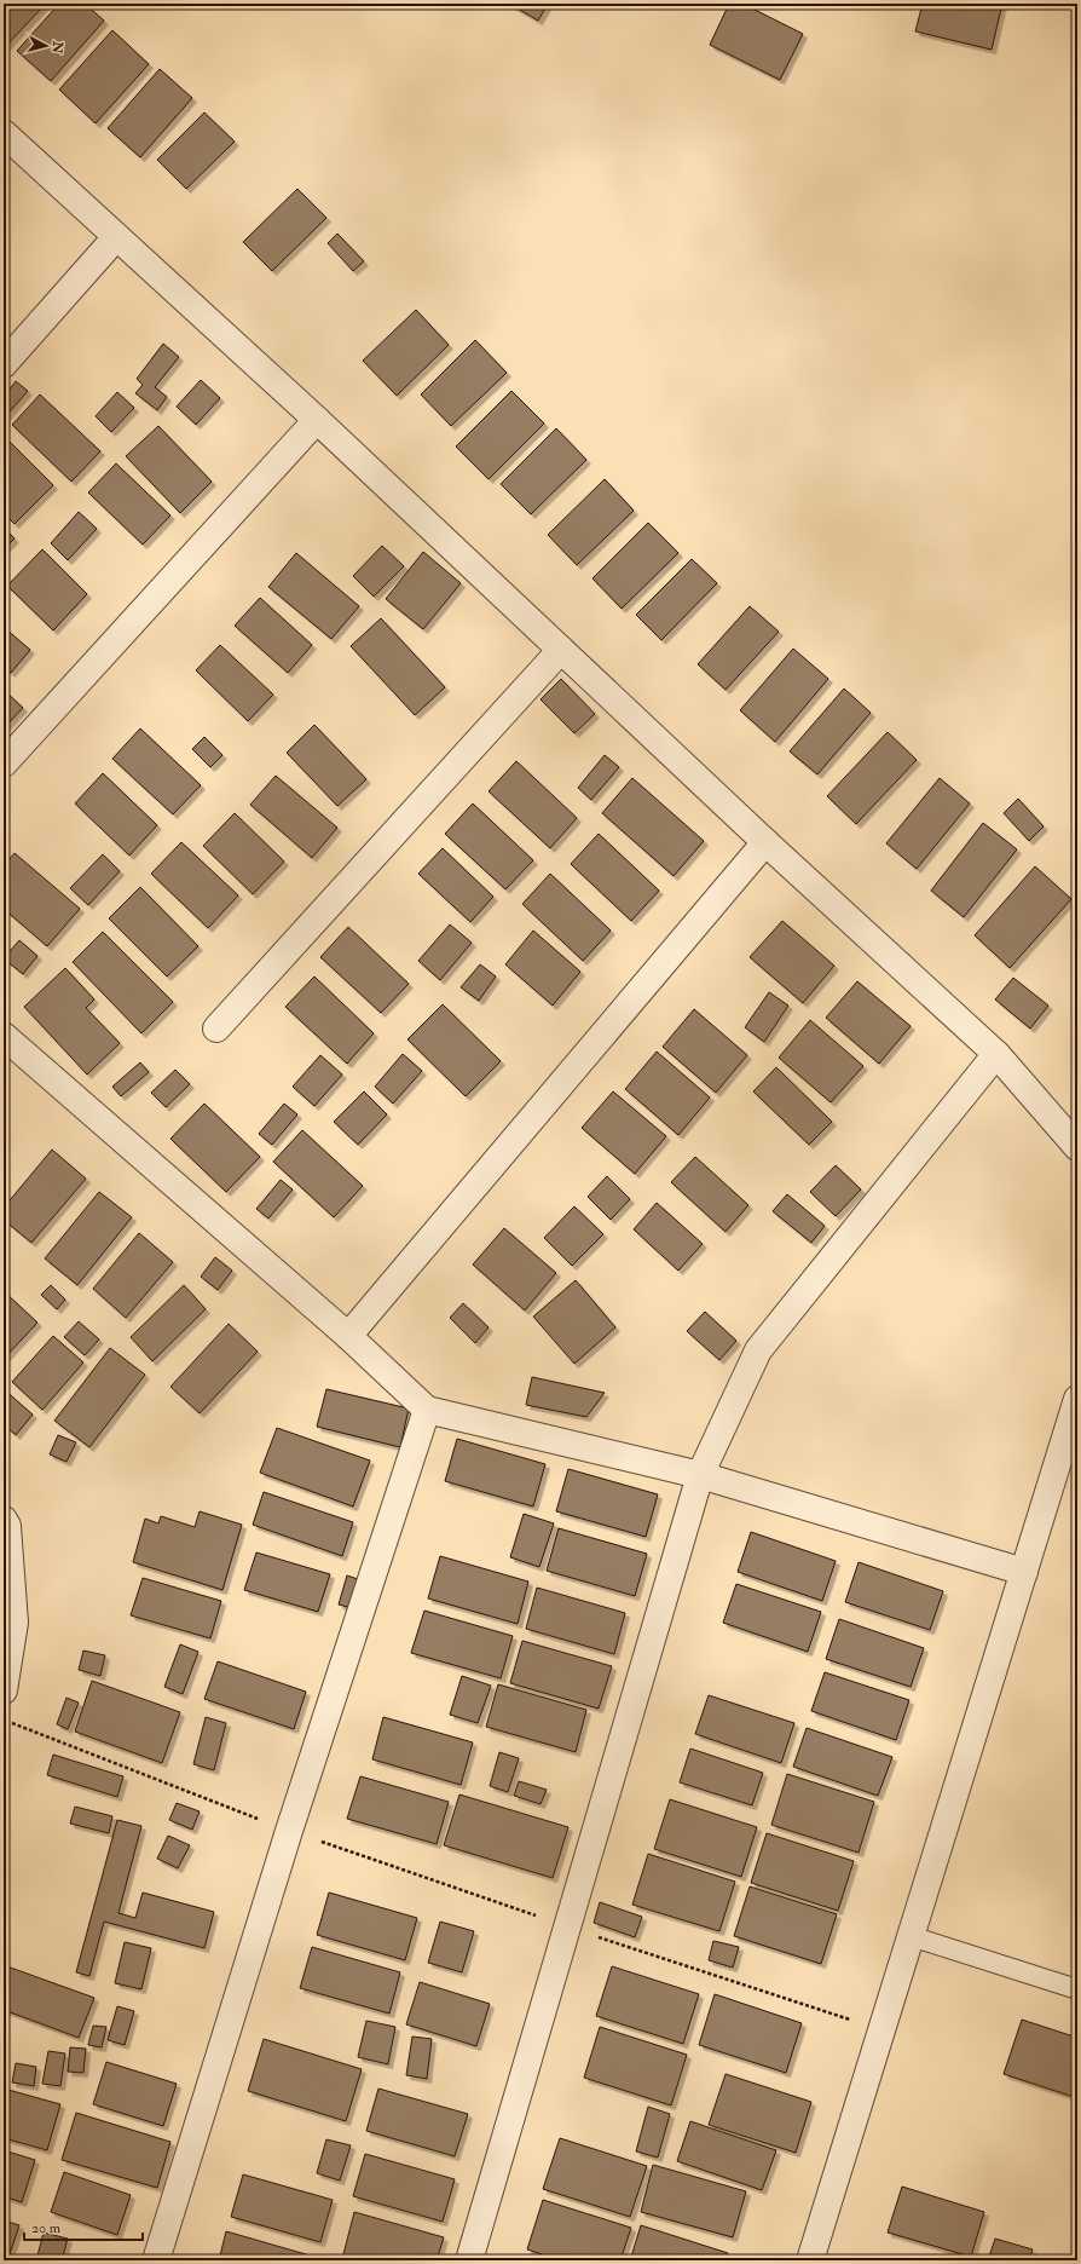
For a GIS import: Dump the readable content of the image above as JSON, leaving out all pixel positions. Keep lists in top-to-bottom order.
{
  "scale_bar": "20 m",
  "north": "right"
}
